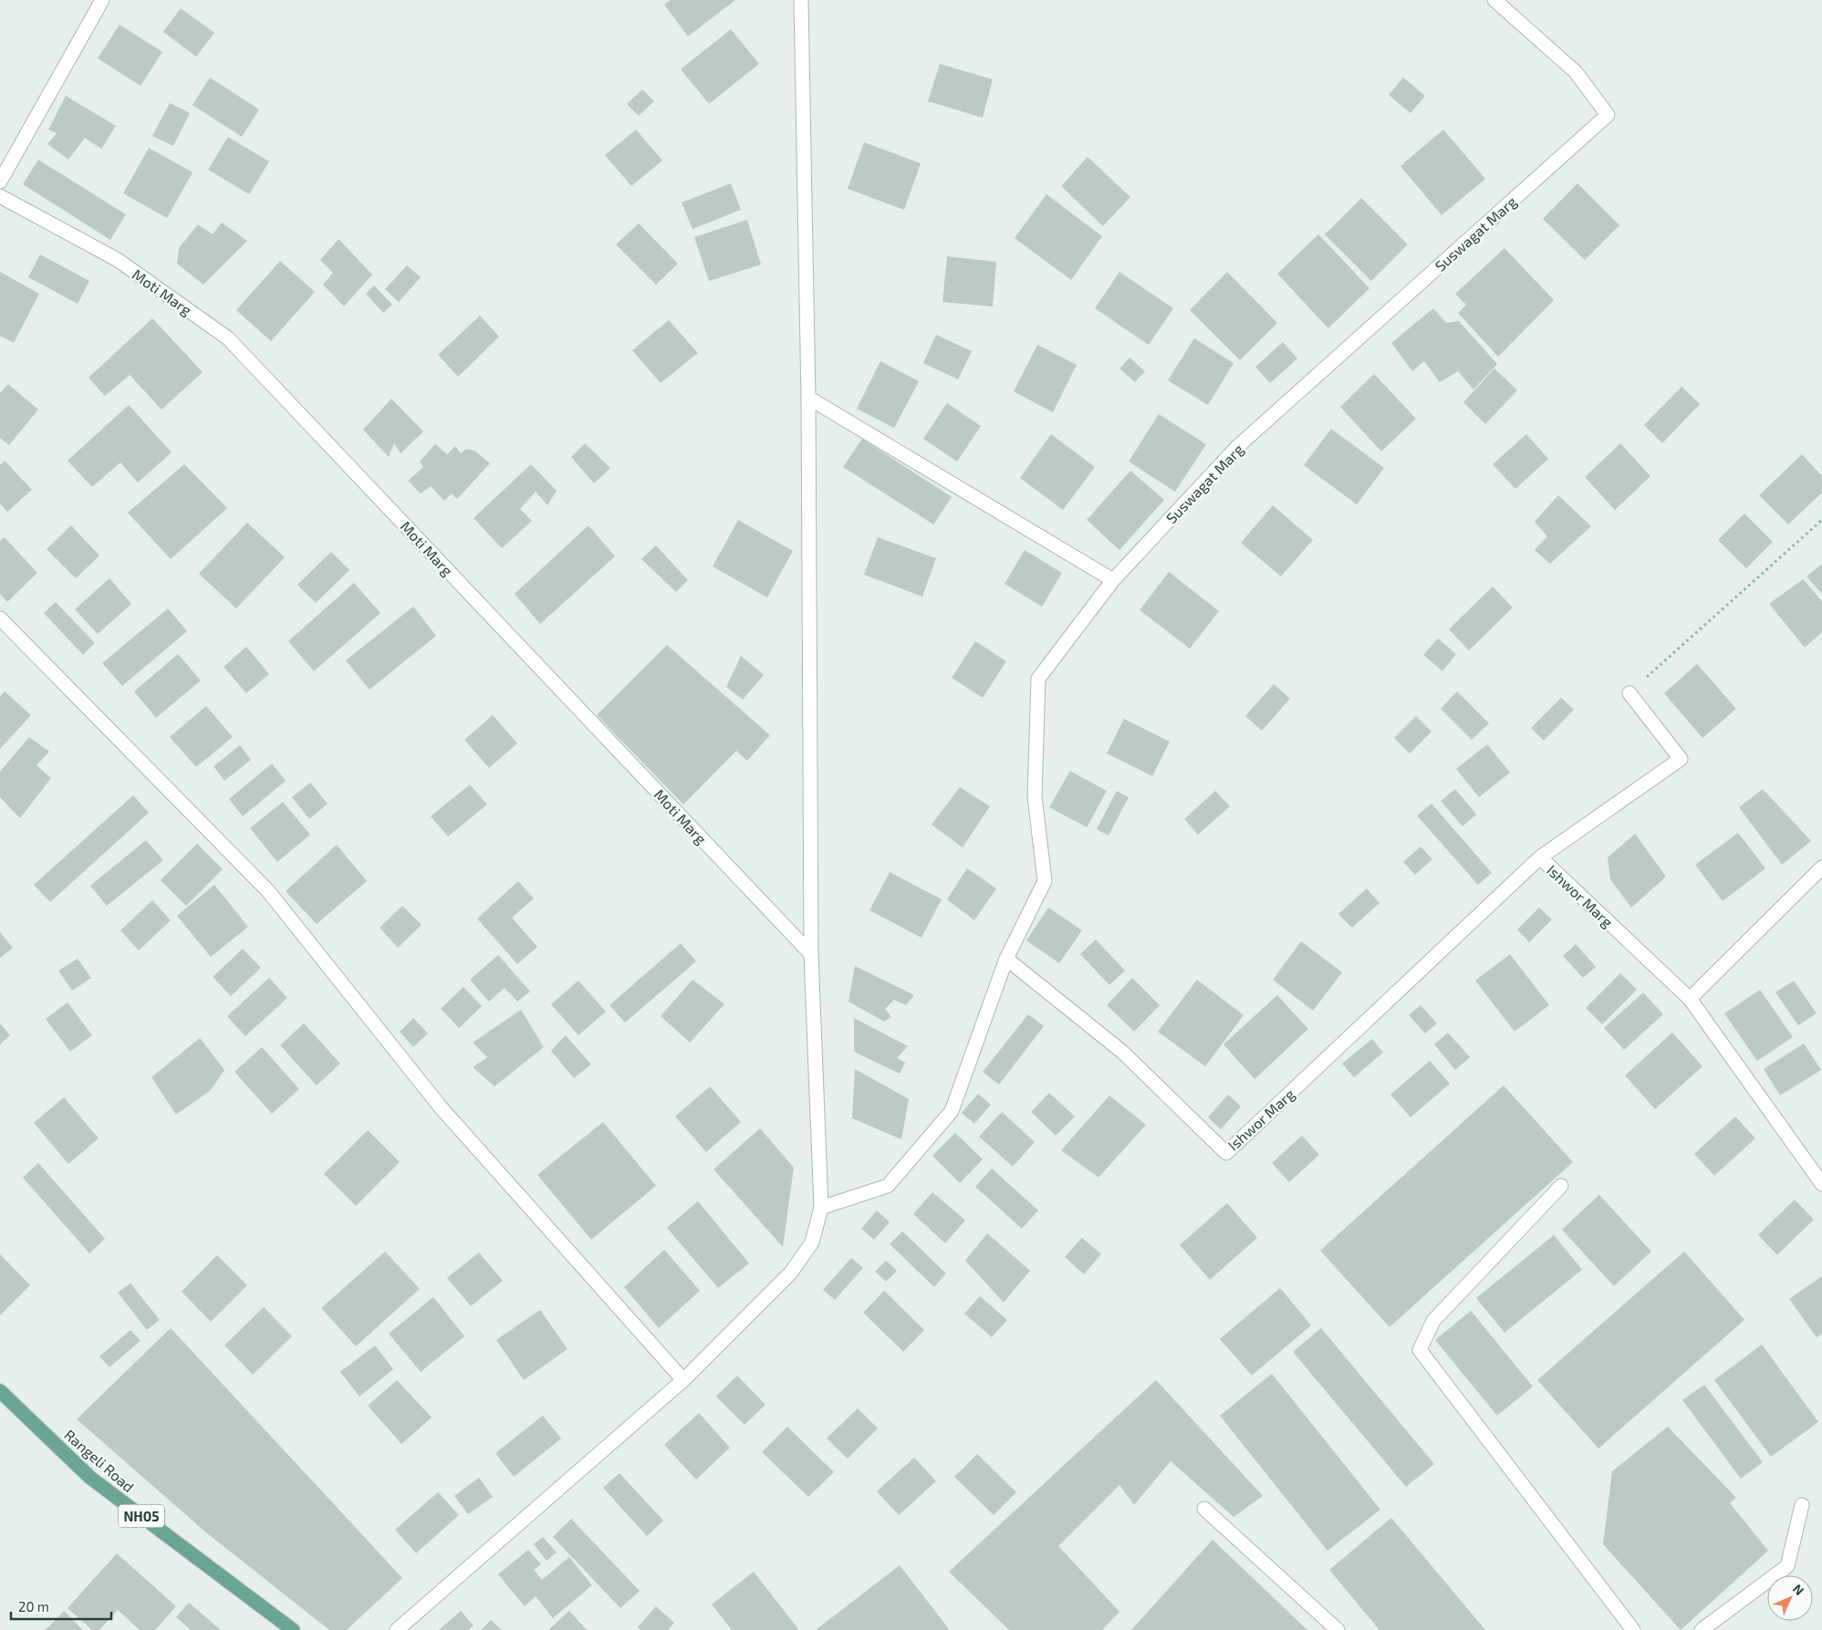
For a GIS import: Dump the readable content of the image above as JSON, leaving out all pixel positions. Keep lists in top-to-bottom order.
{
  "streets": {
    "main road": ["Rangeli Road", "NH05"],
    "street": ["Suswagat Marg", "Moti Marg", "Ishwor Marg"]
  },
  "crossings": [
    ["Suswagat Marg", "Ishwor Marg"]
  ],
  "scale_bar": "20 m",
  "north": "top right"
}
